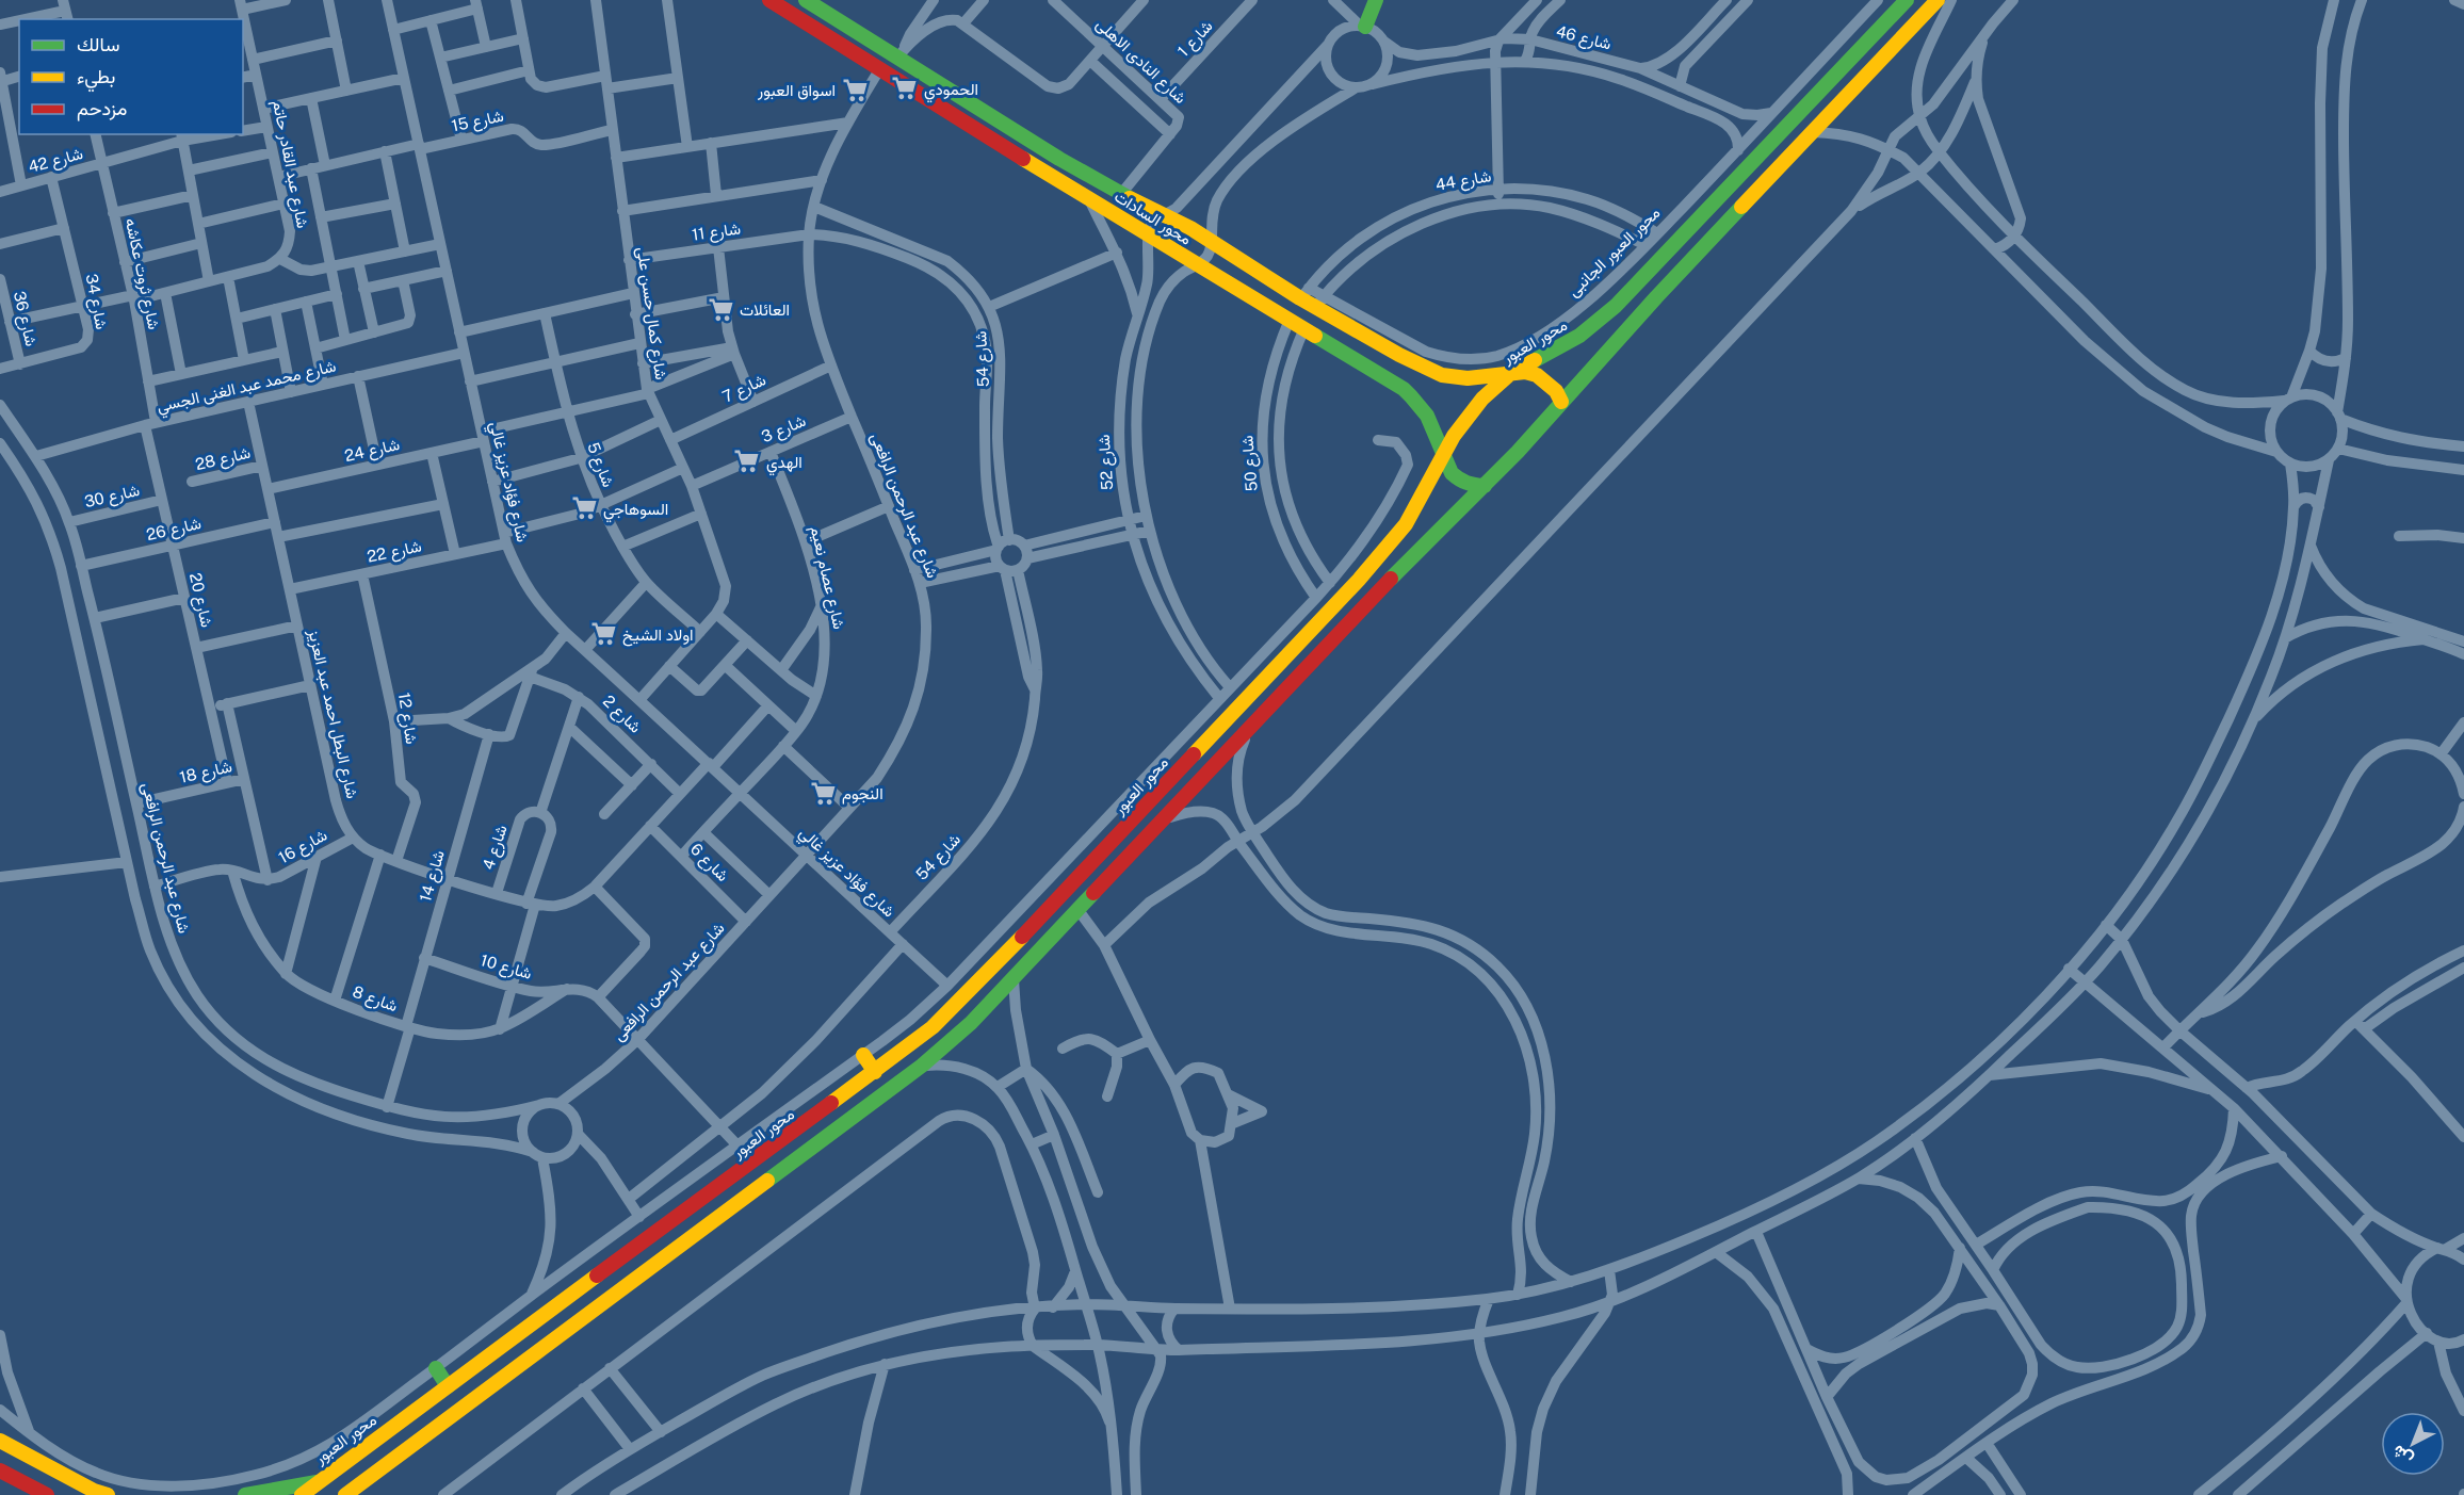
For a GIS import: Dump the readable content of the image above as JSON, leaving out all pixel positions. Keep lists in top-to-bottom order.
{
  "streets": {
    "main road": ["محور السادات", "محور العبور"],
    "street": [
      "شارع 46",
      "شارع 1",
      "شارع النادى الاهلى",
      "شارع 15",
      "شارع 42",
      "شارع عبد القادر حاتم",
      "شارع 44",
      "شارع 11",
      "محور العبور الجانبى",
      "شارع ثروت عكاشه",
      "شارع 34",
      "شارع كمال حسن على",
      "شارع 36",
      "شارع 54",
      "شارع محمد عبد الغنى الجسي",
      "شارع 7",
      "شارع 3",
      "شارع 24",
      "شارع 28",
      "شارع 52",
      "شارع 50",
      "شارع 5",
      "شارع فؤاد عزيز غالي",
      "شارع 30",
      "شارع عبد الرحمن الرافعى",
      "شارع 26",
      "شارع 22",
      "شارع عصام نعيم",
      "شارع 20",
      "شارع البطل احمد عبد العزيز",
      "شارع 2",
      "شارع 12",
      "شارع 18",
      "شارع 16",
      "شارع 4",
      "شارع 6",
      "شارع 14",
      "شارع 10",
      "شارع 8"
    ]
  },
  "crossings": [
    ["شارع 46", "محور العبور الجانبى"],
    ["شارع 1", "شارع النادى الاهلى"],
    ["شارع 15", "شارع عبد القادر حاتم"],
    ["شارع 15", "شارع كمال حسن على"],
    ["شارع 15", "شارع فؤاد عزيز غالي"],
    ["شارع 42", "شارع ثروت عكاشه"],
    ["شارع 42", "شارع 34"],
    ["شارع 44", "محور السادات"],
    ["شارع 44", "محور العبور الجانبى"],
    ["محور السادات", "محور العبور الجانبى"],
    ["محور السادات", "محور العبور"],
    ["محور السادات", "شارع 52"],
    ["محور السادات", "شارع 50"],
    ["محور السادات", "شارع عبد الرحمن الرافعى"],
    ["شارع 11", "شارع كمال حسن على"],
    ["شارع 11", "شارع 54"],
    ["شارع 11", "شارع عبد الرحمن الرافعى"],
    ["شارع ثروت عكاشه", "شارع محمد عبد الغنى الجسي"],
    ["شارع ثروت عكاشه", "شارع 20"],
    ["شارع 34", "شارع 36"],
    ["شارع كمال حسن على", "شارع 7"],
    ["شارع كمال حسن على", "شارع 3"],
    ["شارع كمال حسن على", "شارع 24"],
    ["شارع كمال حسن على", "شارع 5"],
    ["شارع كمال حسن على", "شارع فؤاد عزيز غالي"],
    ["شارع كمال حسن على", "شارع 22"],
    ["شارع 54", "شارع فؤاد عزيز غالي"],
    ["شارع 54", "شارع عبد الرحمن الرافعى"],
    ["شارع محمد عبد الغنى الجسي", "شارع فؤاد عزيز غالي"],
    ["شارع محمد عبد الغنى الجسي", "شارع عبد الرحمن الرافعى"],
    ["شارع محمد عبد الغنى الجسي", "شارع 20"],
    ["شارع محمد عبد الغنى الجسي", "شارع البطل احمد عبد العزيز"],
    ["شارع 7", "شارع عبد الرحمن الرافعى"],
    ["شارع 3", "شارع عبد الرحمن الرافعى"],
    ["شارع 3", "شارع عصام نعيم"],
    ["شارع 24", "شارع 5"],
    ["شارع 24", "شارع فؤاد عزيز غالي"],
    ["شارع 24", "شارع البطل احمد عبد العزيز"],
    ["شارع 28", "شارع البطل احمد عبد العزيز"],
    ["شارع 5", "شارع 22"],
    ["شارع فؤاد عزيز غالي", "شارع عبد الرحمن الرافعى"],
    ["شارع فؤاد عزيز غالي", "شارع 22"],
    ["شارع فؤاد عزيز غالي", "شارع عصام نعيم"],
    ["شارع 30", "شارع عبد الرحمن الرافعى"],
    ["شارع 30", "شارع 20"],
    ["شارع عبد الرحمن الرافعى", "شارع 26"],
    ["شارع عبد الرحمن الرافعى", "شارع 18"],
    ["شارع عبد الرحمن الرافعى", "شارع 16"],
    ["شارع عبد الرحمن الرافعى", "شارع 6"],
    ["شارع عبد الرحمن الرافعى", "شارع 14"],
    ["شارع 26", "شارع 20"],
    ["شارع 26", "شارع البطل احمد عبد العزيز"],
    ["شارع 22", "شارع البطل احمد عبد العزيز"],
    ["شارع 22", "شارع 12"],
    ["شارع عصام نعيم", "شارع 6"],
    ["شارع 20", "شارع 18"],
    ["شارع البطل احمد عبد العزيز", "شارع 16"],
    ["شارع 16", "شارع 8"],
    ["شارع 14", "شارع 10"],
    ["شارع 14", "شارع 8"],
    ["شارع 10", "شارع 8"]
  ],
  "places": {
    "supermarket": [
      "الحمودي",
      "اسواق العبور",
      "العائلات",
      "الهدي",
      "السوهاجي",
      "اولاد الشيخ",
      "النجوم"
    ]
  },
  "legend": ["سالك", "بطيء", "مزدحم"],
  "north": "bottom left"
}
